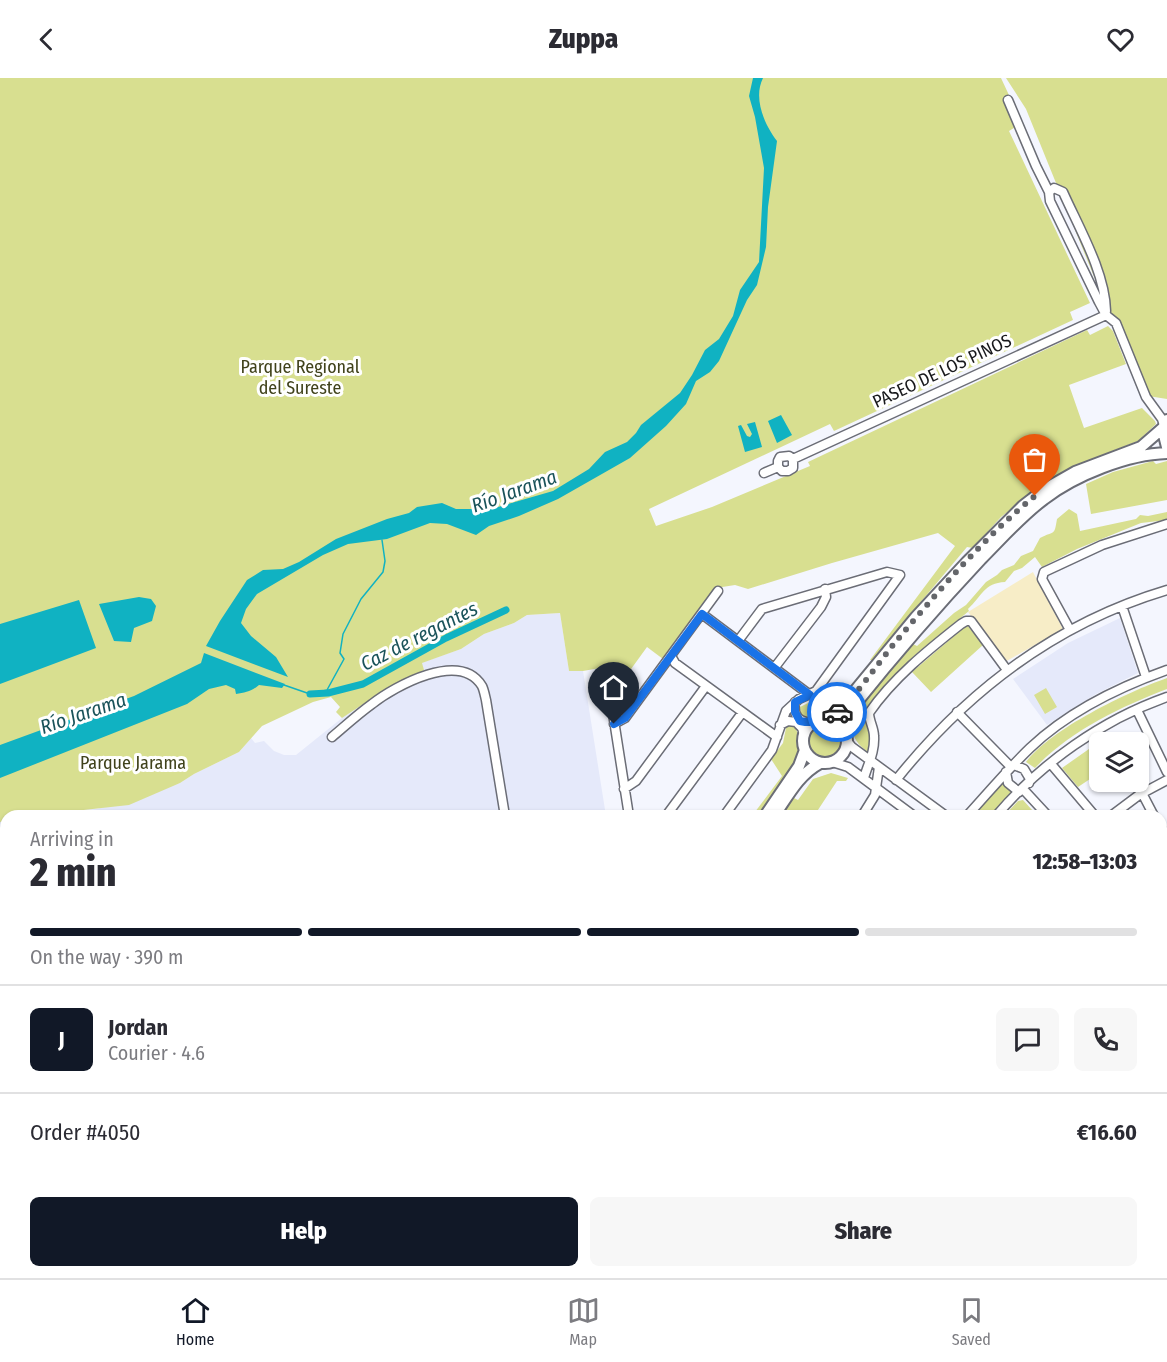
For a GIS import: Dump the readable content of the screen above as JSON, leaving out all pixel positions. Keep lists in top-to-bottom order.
{
  "streets": {
    "street": ["PASEO DE LOS PINOS"]
  },
  "water": ["Río Jarama", "Caz de regantes"],
  "parks": ["Parque Regional del Sureste", "Parque Jarama"],
  "page": {
    "header": "Zuppa",
    "heading": ["2 min", "Arriving in", "12:58–13:03"],
    "panel": [
      "Jordan",
      "Courier · 4.6",
      "Order #4050",
      "€16.60"
    ],
    "bar": "On the way · 390 m",
    "round": "J",
    "buttons": ["Help", "Share"],
    "tabs": ["Home", "Map", "Saved"]
  }
}
